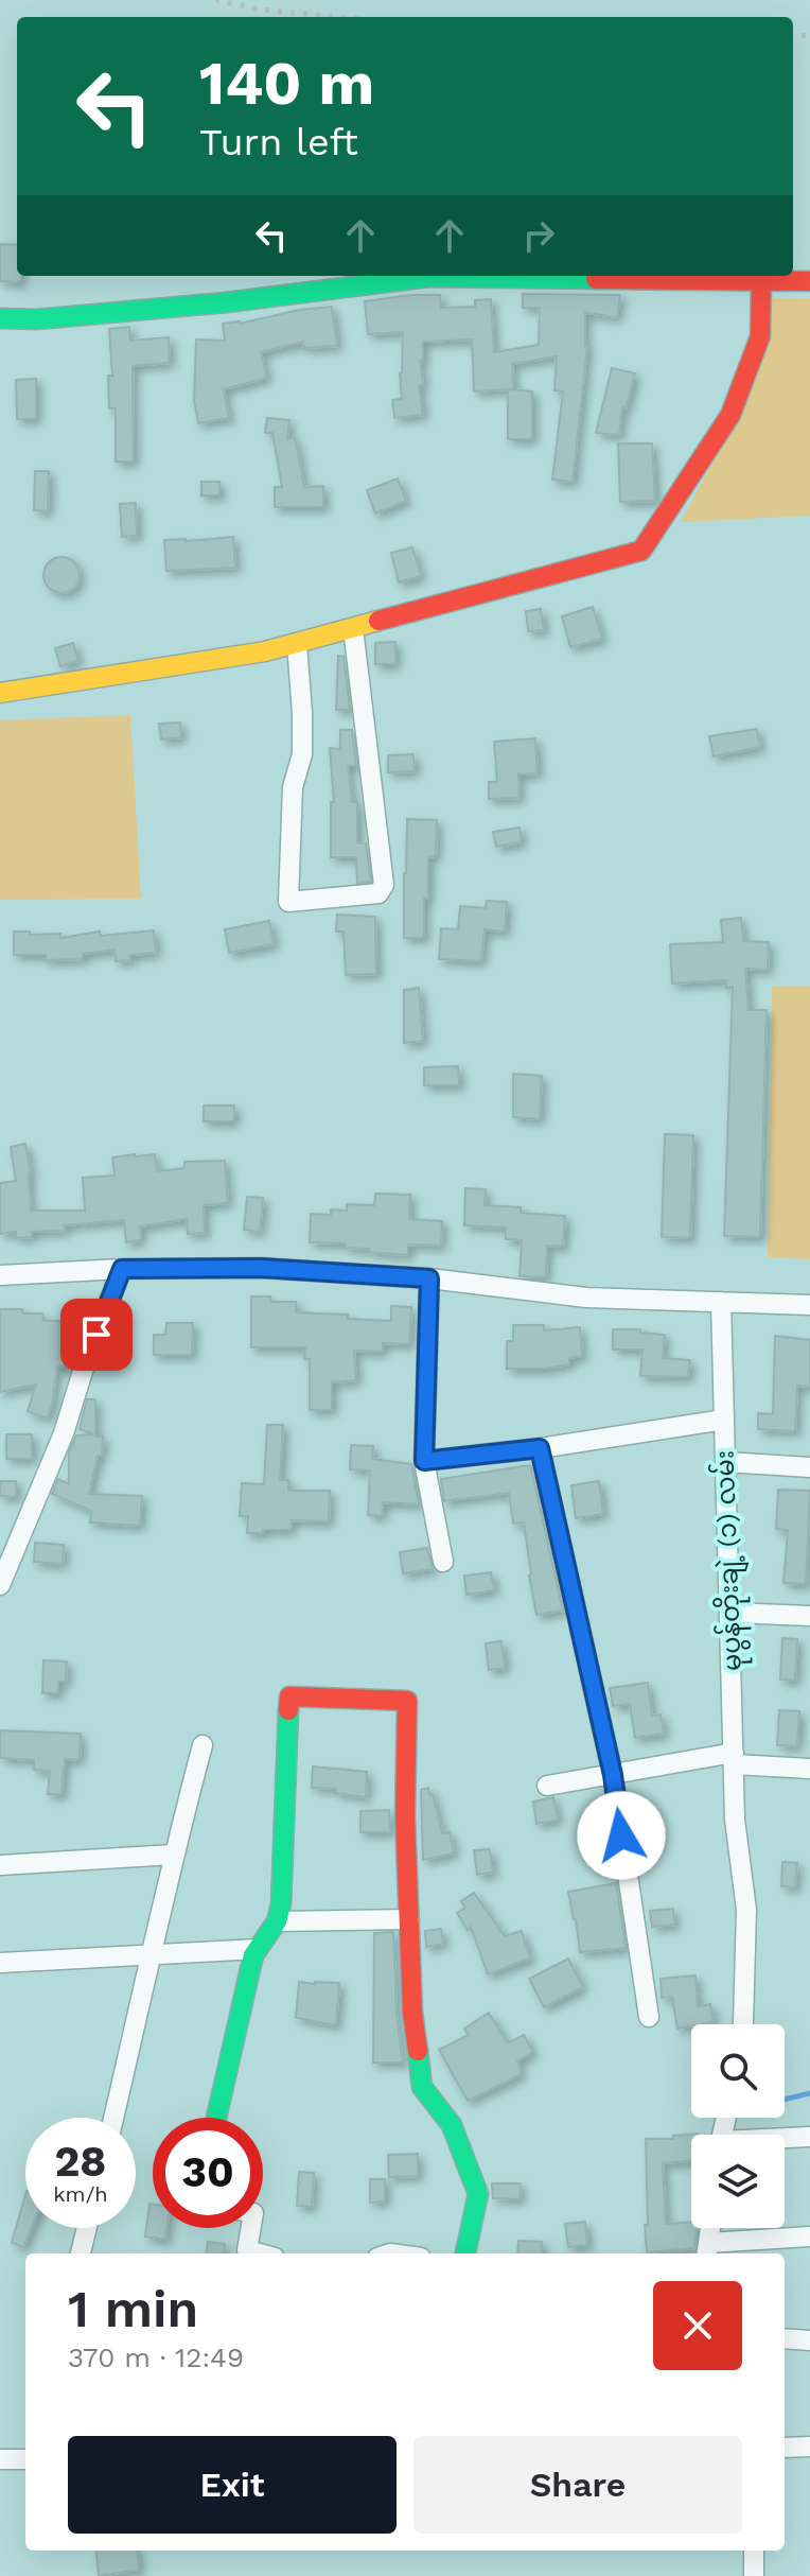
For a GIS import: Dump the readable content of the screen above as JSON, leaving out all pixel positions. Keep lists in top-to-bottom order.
{
  "streets": {
    "street": ["မုပွန်တိုးချဲ့ (၁) လမ်း"]
  },
  "page": {
    "turn": ["140 m", "Turn left"],
    "speed": "28 km/h",
    "limit": "30",
    "heading": ["1 min", "370 m · 12:49"],
    "buttons": ["Exit", "Share"]
  }
}
